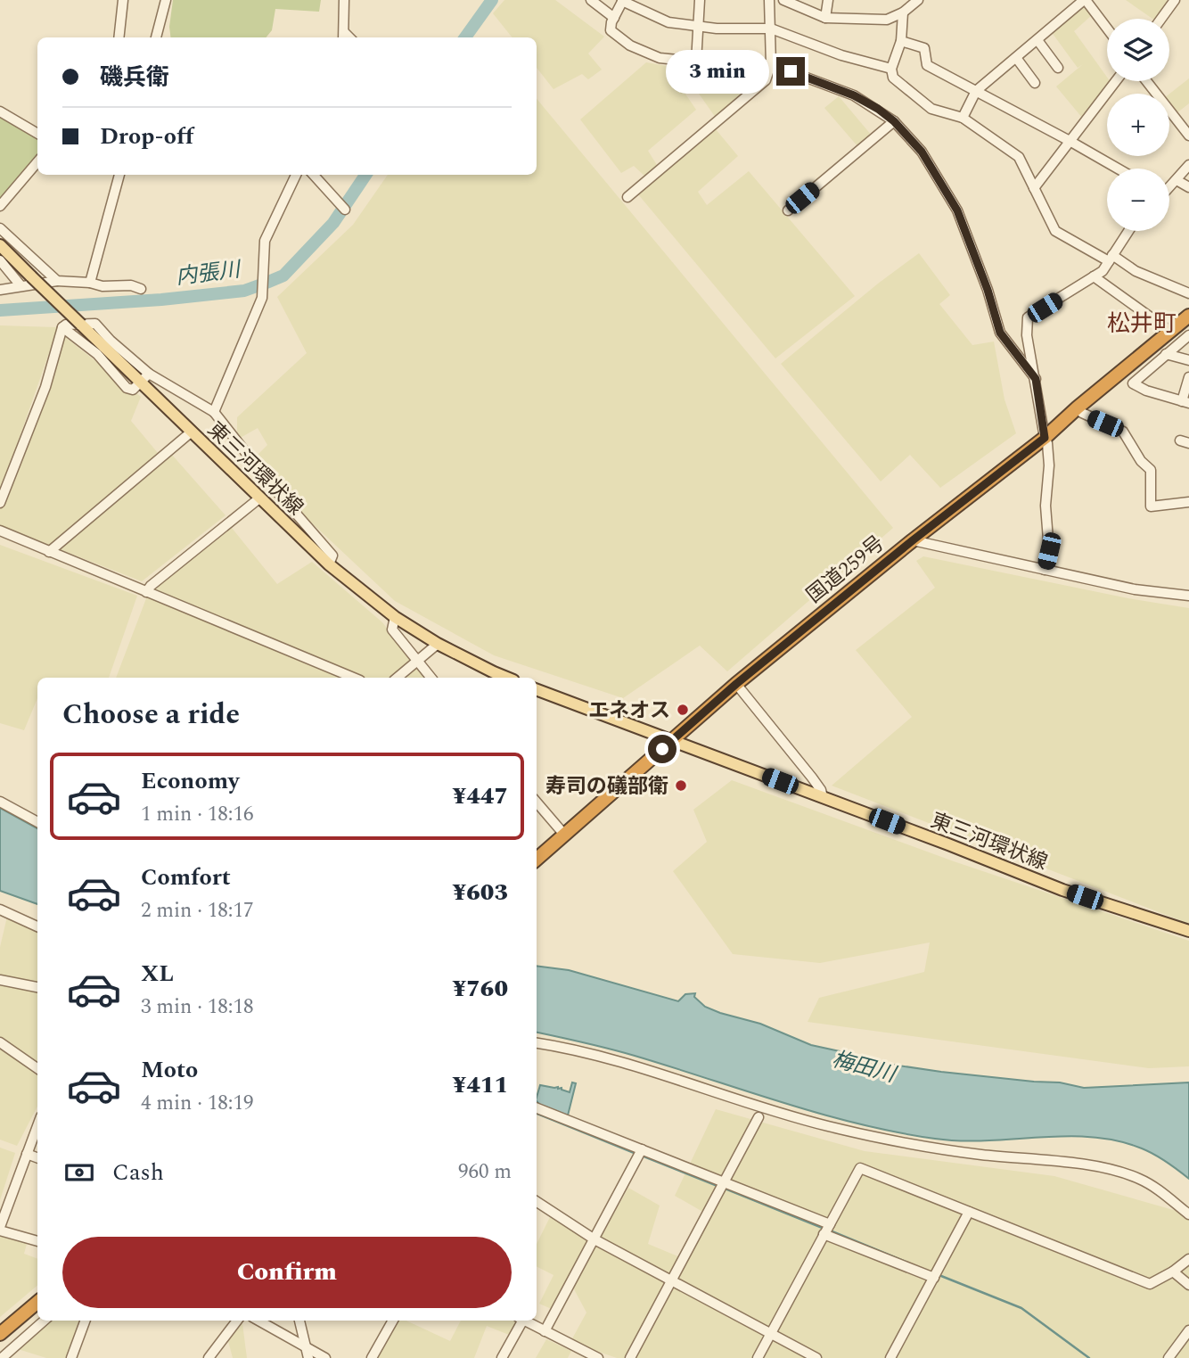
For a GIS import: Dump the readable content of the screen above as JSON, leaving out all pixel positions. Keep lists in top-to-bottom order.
{
  "streets": {
    "highway": ["国道259号"],
    "main road": ["東三河環状線"]
  },
  "crossings": [
    ["東三河環状線", "国道259号"]
  ],
  "districts": ["松井町"],
  "water": ["内張川", "梅田川"],
  "places": ["エネオス", "寿司の礒部衛"],
  "page": {
    "map_buttons": ["+", "−"],
    "banner": ["磯兵衛", "Drop-off"],
    "bubble": "3 min",
    "heading": "Choose a ride",
    "list": [
      {
        "name": "Economy",
        "note": "1 min · 18:16",
        "value": "¥447"
      },
      {
        "name": "Comfort",
        "note": "2 min · 18:17",
        "value": "¥603"
      },
      {
        "name": "XL",
        "note": "3 min · 18:18",
        "value": "¥760"
      },
      {
        "name": "Moto",
        "note": "4 min · 18:19",
        "value": "¥411"
      }
    ],
    "pay": ["Cash", "960 m"],
    "buttons": "Confirm"
  }
}
